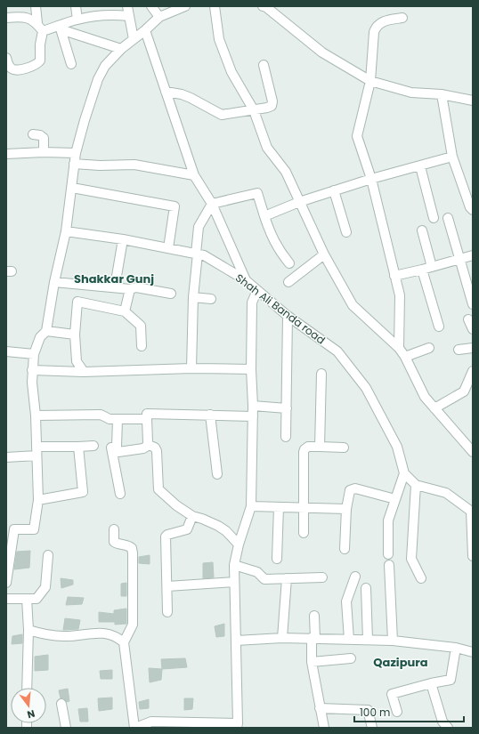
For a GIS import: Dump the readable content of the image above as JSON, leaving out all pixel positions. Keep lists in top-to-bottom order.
{
  "streets": {
    "street": ["Shah Ali Banda road"]
  },
  "districts": ["Shakkar Gunj", "Qazipura"],
  "scale_bar": "100 m",
  "north": "bottom"
}
